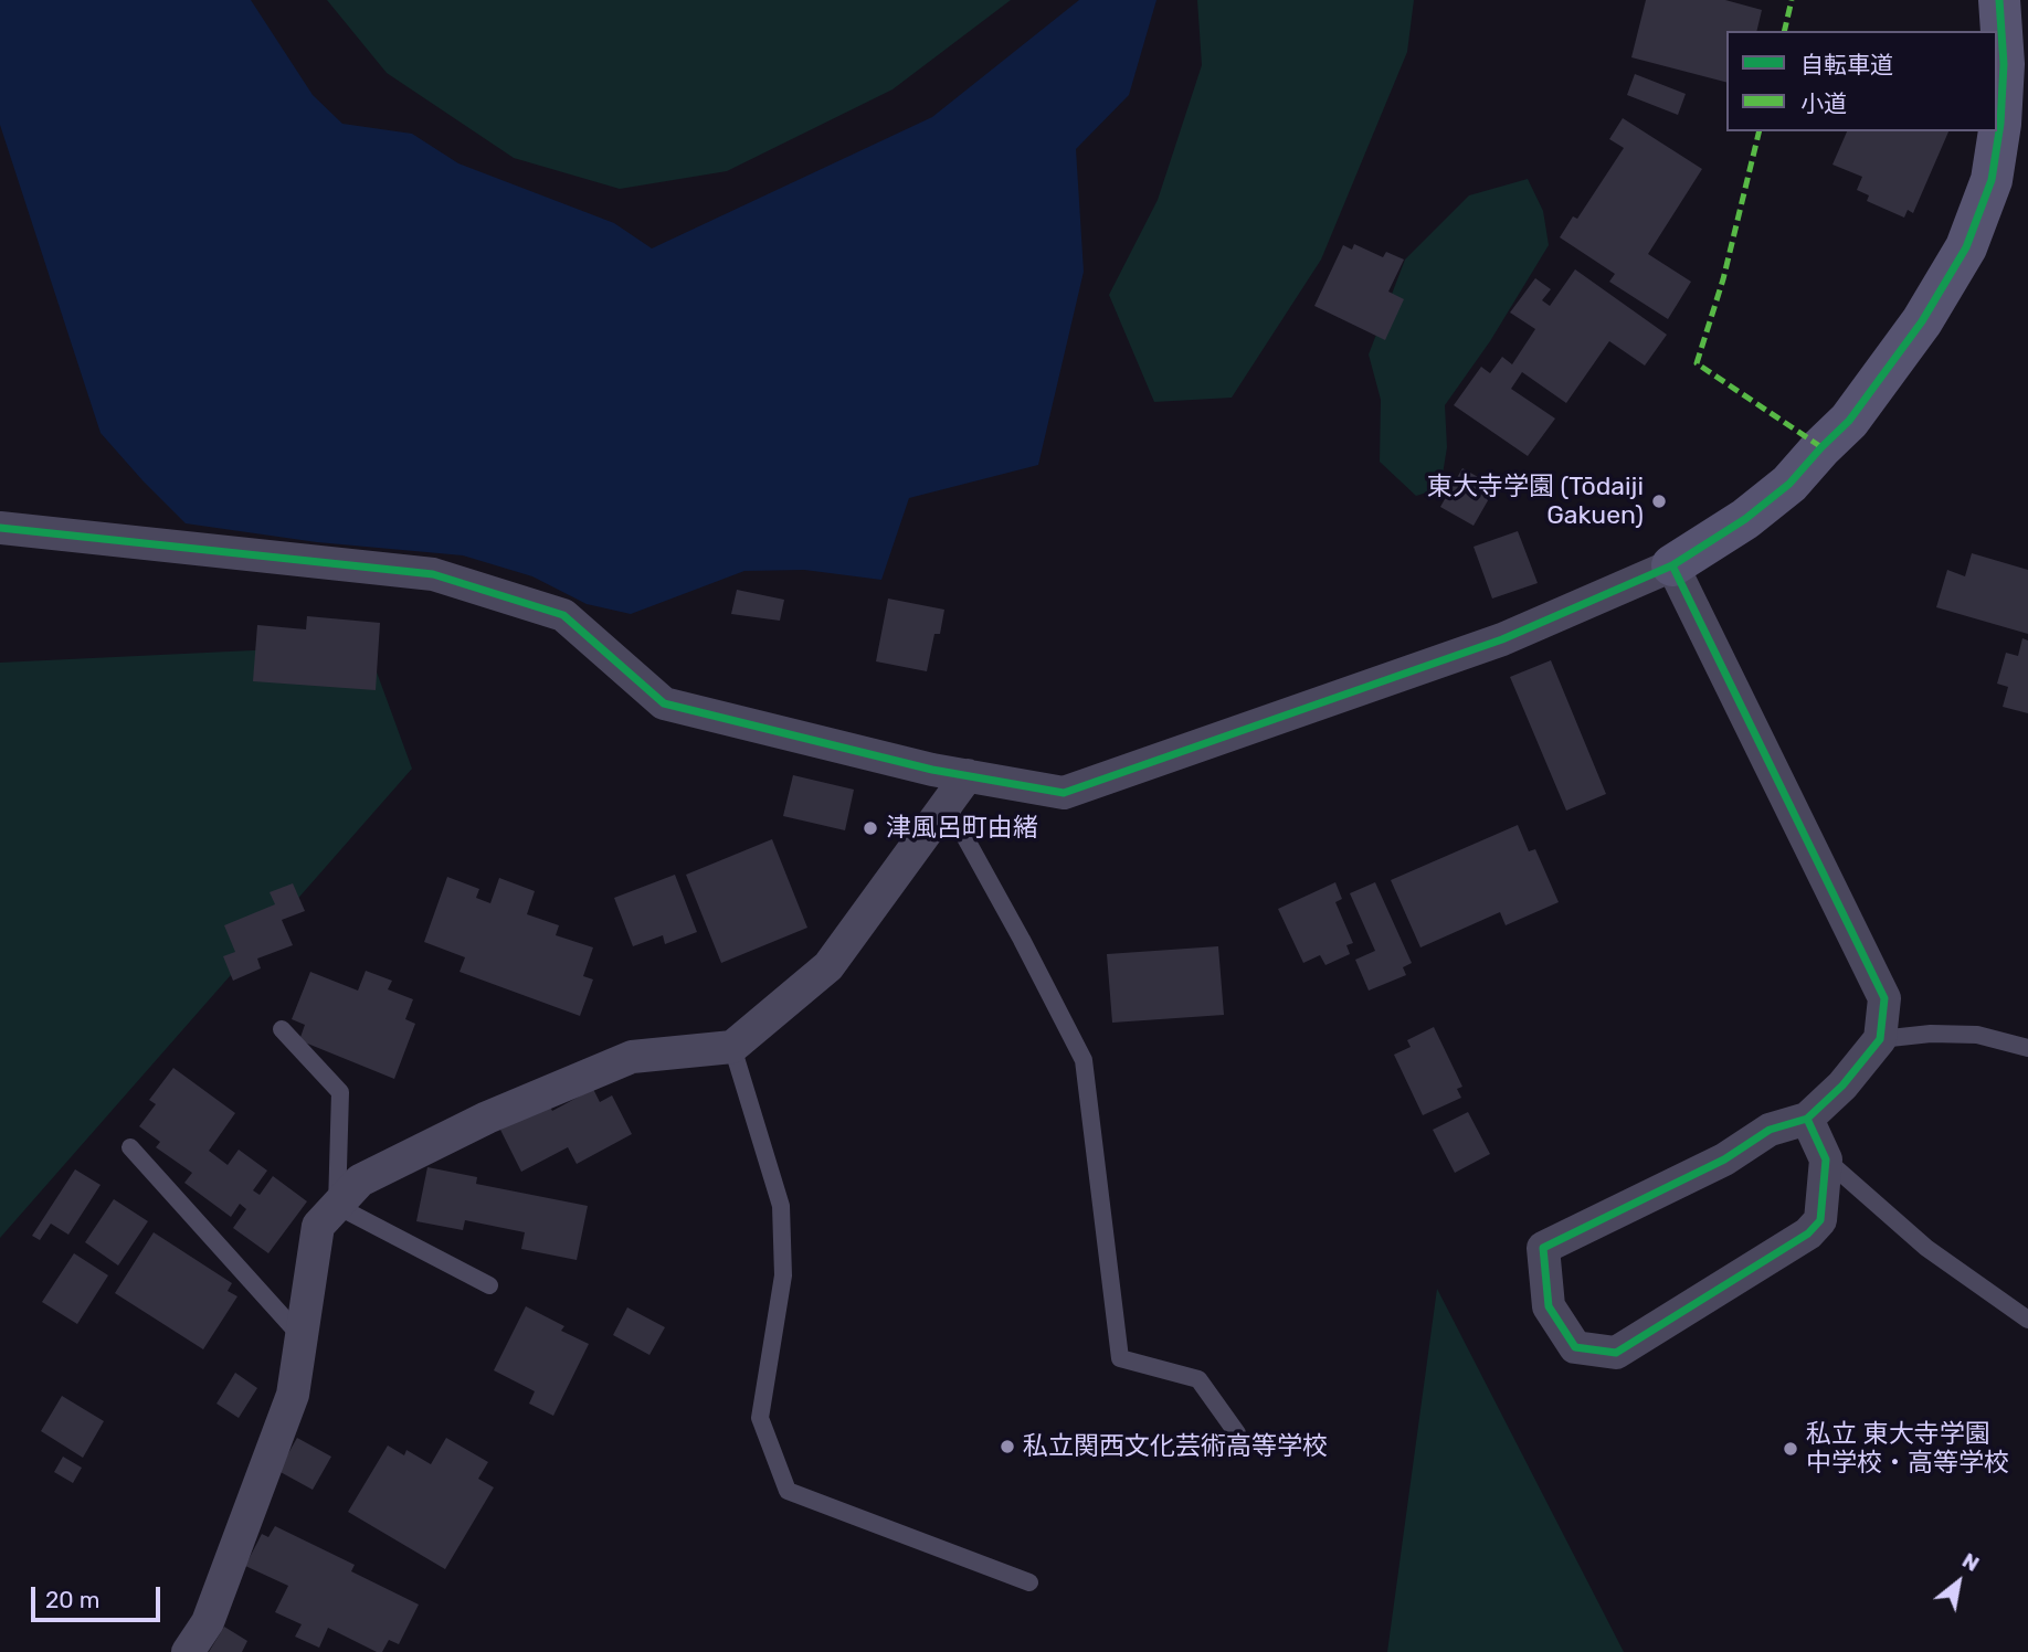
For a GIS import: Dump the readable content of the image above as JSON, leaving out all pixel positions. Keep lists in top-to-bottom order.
{
  "places": [
    "東大寺学園 (Tōdaiji Gakuen)",
    "津風呂町由緒",
    "私立関西文化芸術高等学校",
    "私立 東大寺学園 中学校・高等学校"
  ],
  "legend": ["自転車道", "小道"],
  "scale_bar": "20 m",
  "north": "top right"
}
